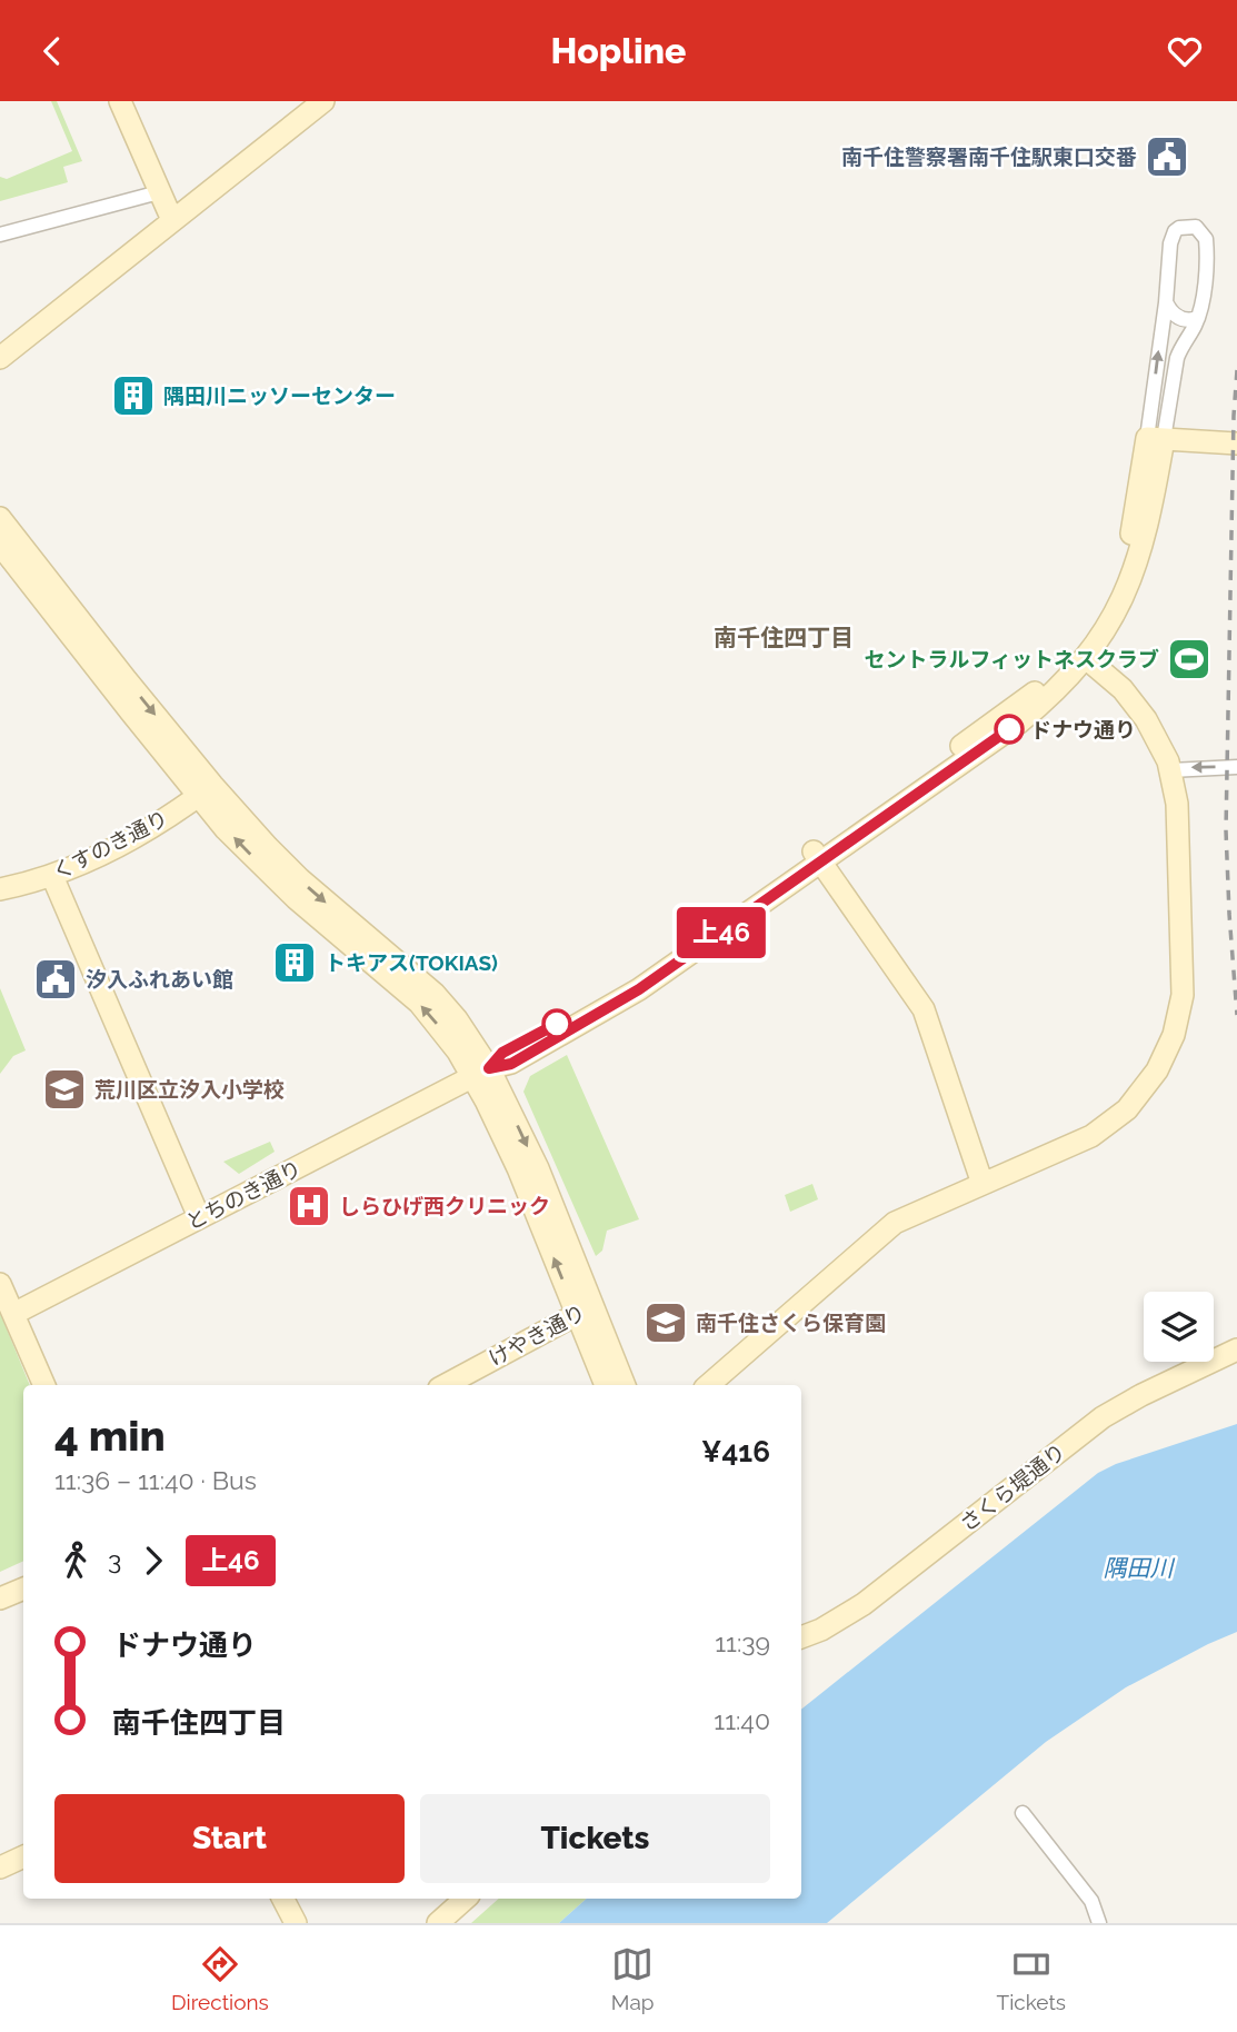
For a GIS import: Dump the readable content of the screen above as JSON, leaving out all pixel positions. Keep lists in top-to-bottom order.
{
  "streets": {
    "street": [
      "くすのき通り",
      "とちのき通り",
      "けやき通り",
      "さくら堤通り"
    ]
  },
  "districts": ["南千住四丁目"],
  "water": ["隅田川"],
  "places": {
    "public building": ["南千住警察署南千住駅東口交番", "汐入ふれあい館"],
    "building": ["隅田川ニッソーセンター", "トキアス(TOKIAS)"],
    "sports": ["セントラルフィットネスクラブ"],
    "other": ["ドナウ通り"],
    "school or university": ["荒川区立汐入小学校", "南千住さくら保育園"],
    "hospital": ["しらひげ西クリニック"]
  },
  "lines": ["bus line 上46"],
  "page": {
    "header": "Hopline",
    "on_map": "上46",
    "heading": ["4 min", "11:36 – 11:40 · Bus", "¥416"],
    "legs": ["3", "上46"],
    "list": [
      {
        "name": "ドナウ通り",
        "value": "11:39"
      },
      {
        "name": "南千住四丁目",
        "value": "11:40"
      }
    ],
    "buttons": ["Start", "Tickets"],
    "tabs": ["Directions", "Map", "Tickets"]
  }
}
